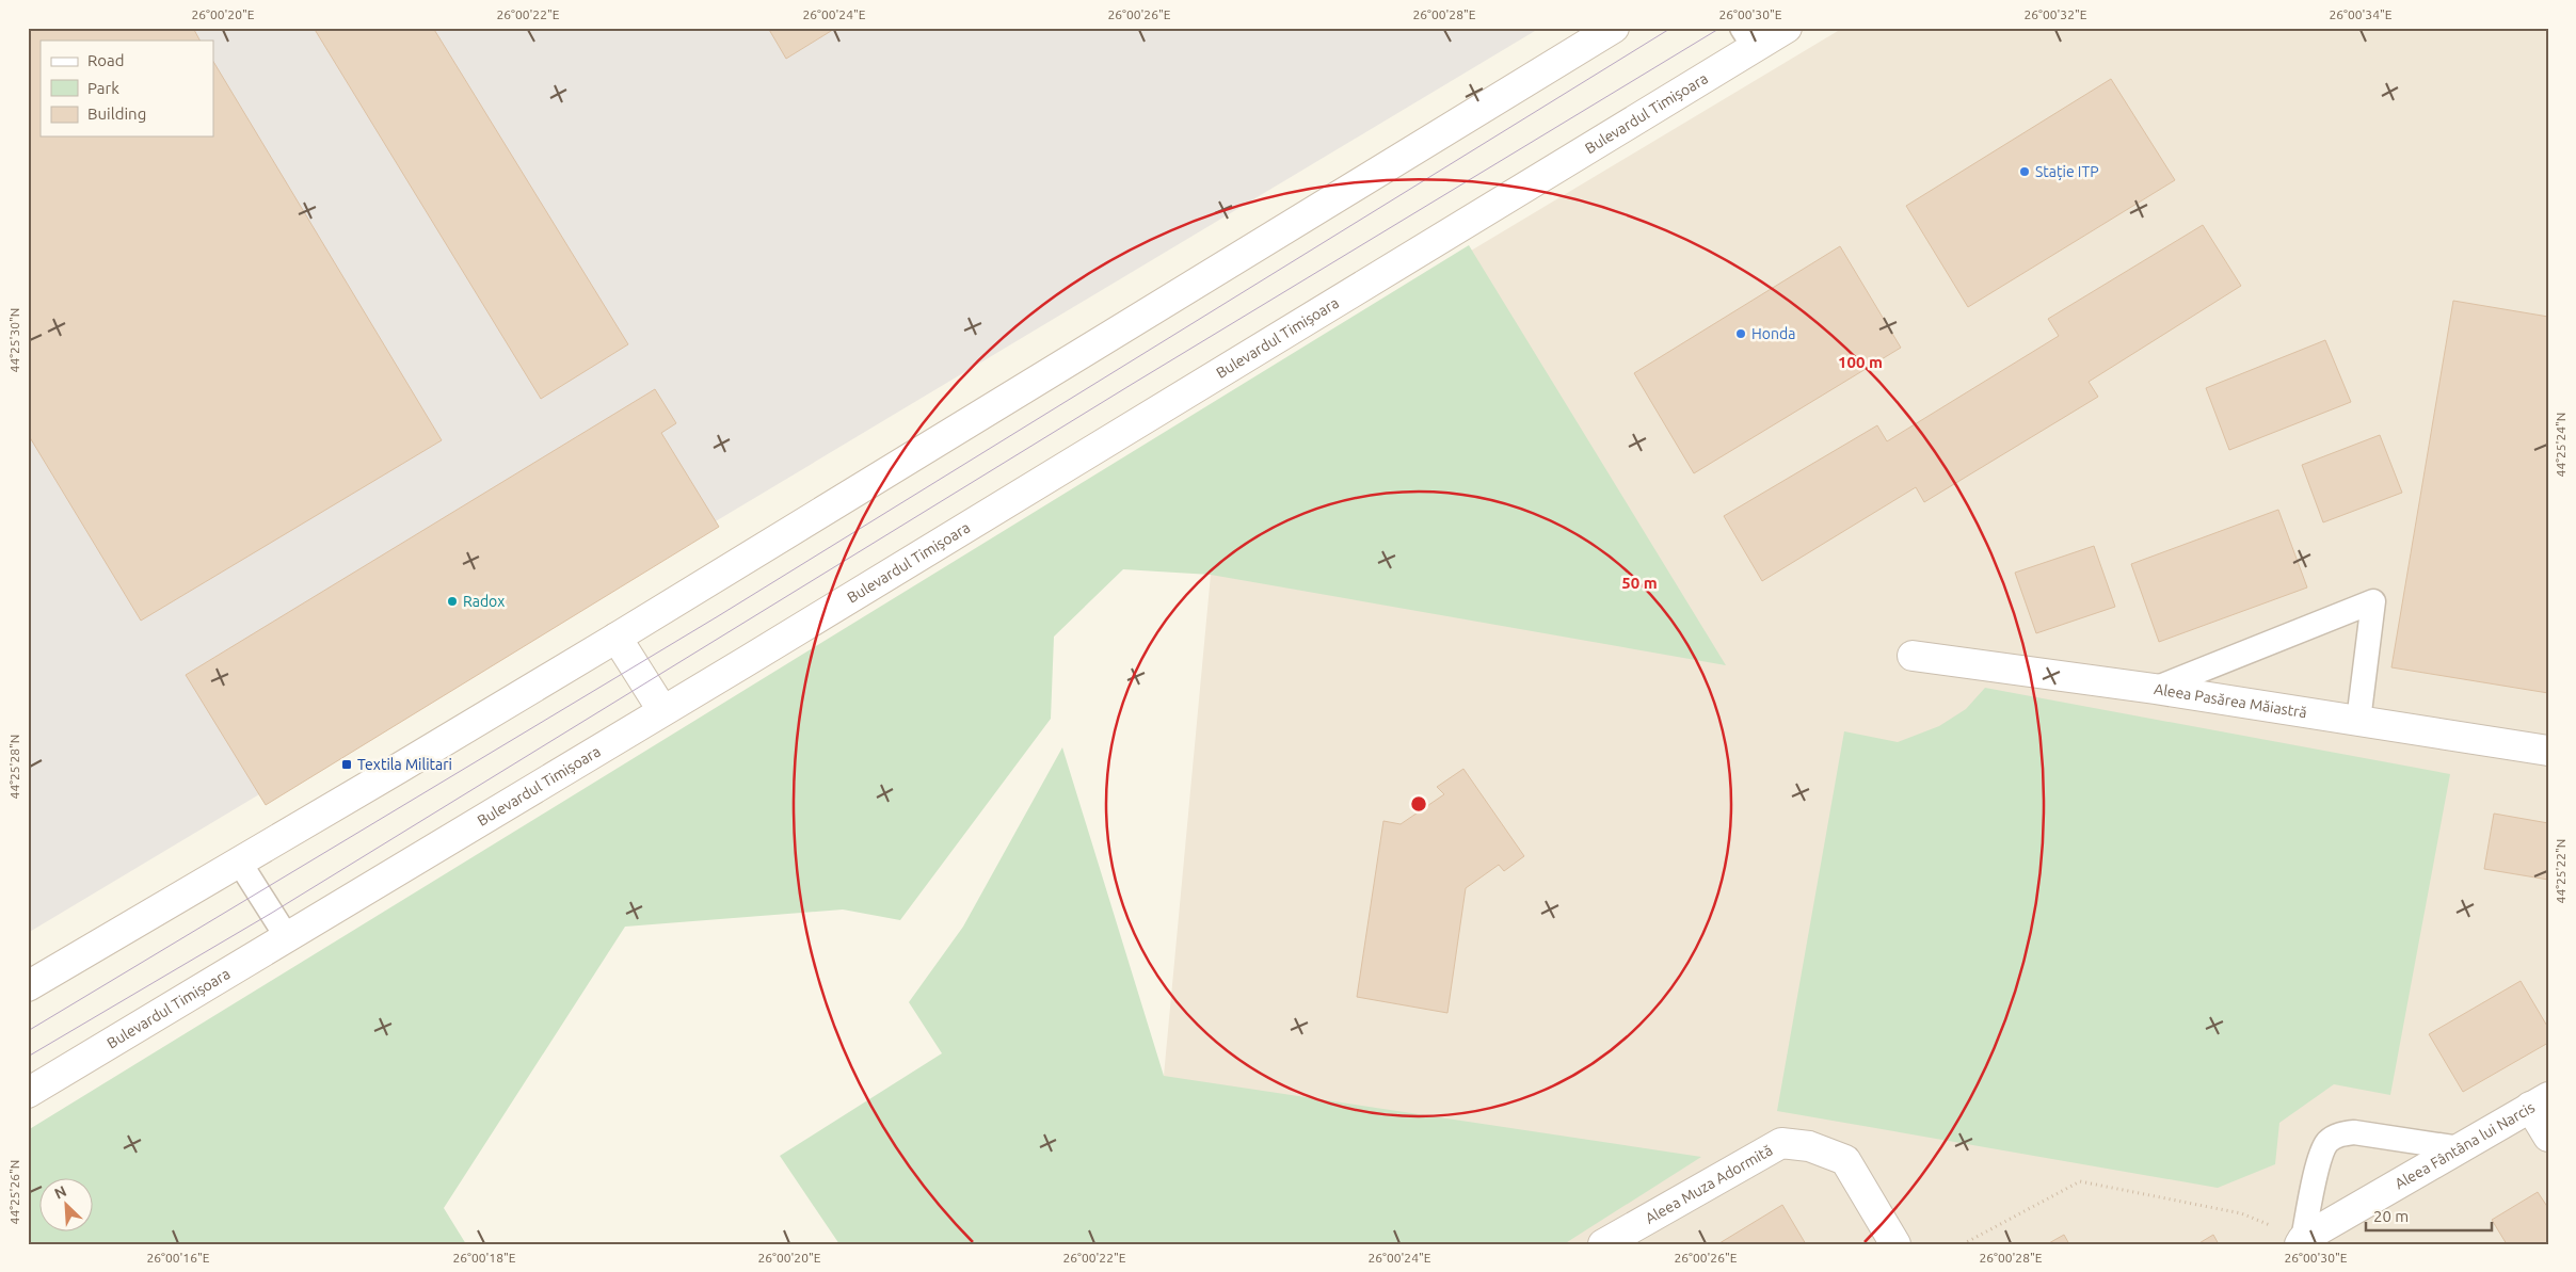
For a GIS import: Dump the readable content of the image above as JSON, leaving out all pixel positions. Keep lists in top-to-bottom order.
{
  "streets": {
    "main road": [
      "Bulevardul Timișoara",
      "Aleea Pasărea Măiastră",
      "Aleea Fântâna lui Narcis",
      "Aleea Muza Adormită"
    ]
  },
  "places": {
    "other": ["Stație ITP", "Honda", "Radox"],
    "transit": ["Textila Militari"]
  },
  "legend": ["Road", "Park", "Building"],
  "scale_bar": "20 m",
  "north": "top left",
  "coordinates": [
    "26°00'20\"E",
    "26°00'22\"E",
    "26°00'24\"E",
    "26°00'26\"E",
    "26°00'28\"E",
    "26°00'30\"E",
    "26°00'32\"E",
    "26°00'34\"E",
    "44°25'30\"N",
    "44°25'24\"N",
    "44°25'28\"N",
    "44°25'22\"N",
    "44°25'26\"N",
    "26°00'16\"E",
    "26°00'18\"E"
  ],
  "rings": ["100 m", "50 m"]
}
